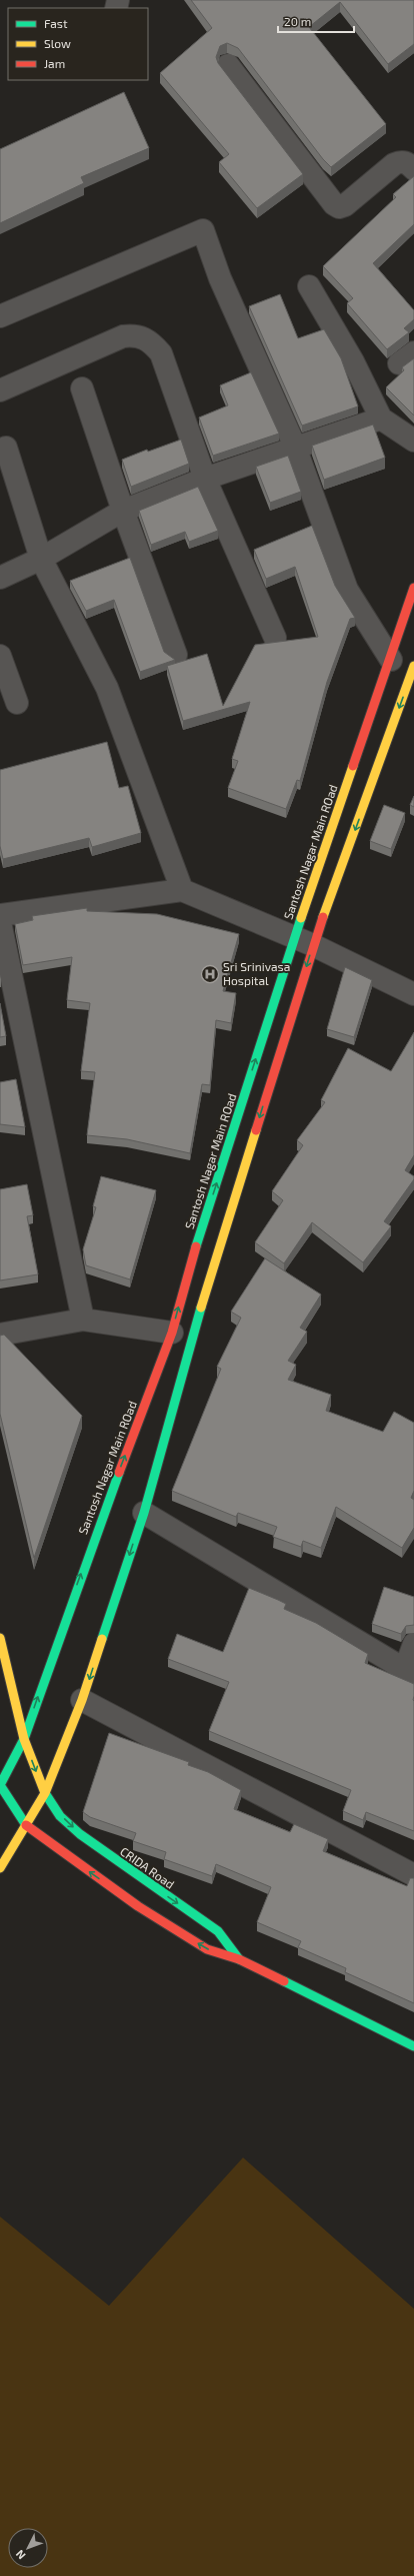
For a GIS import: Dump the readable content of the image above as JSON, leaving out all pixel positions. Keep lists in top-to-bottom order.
{
  "streets": {
    "main road": ["Santosh Nagar Main ROad", "CRIDA Road"]
  },
  "crossings": [
    ["Santosh Nagar Main ROad", "CRIDA Road"]
  ],
  "places": {
    "hospital": ["Sri Srinivasa Hospital"]
  },
  "legend": ["Fast", "Slow", "Jam"],
  "scale_bar": "20 m",
  "north": "bottom left"
}
